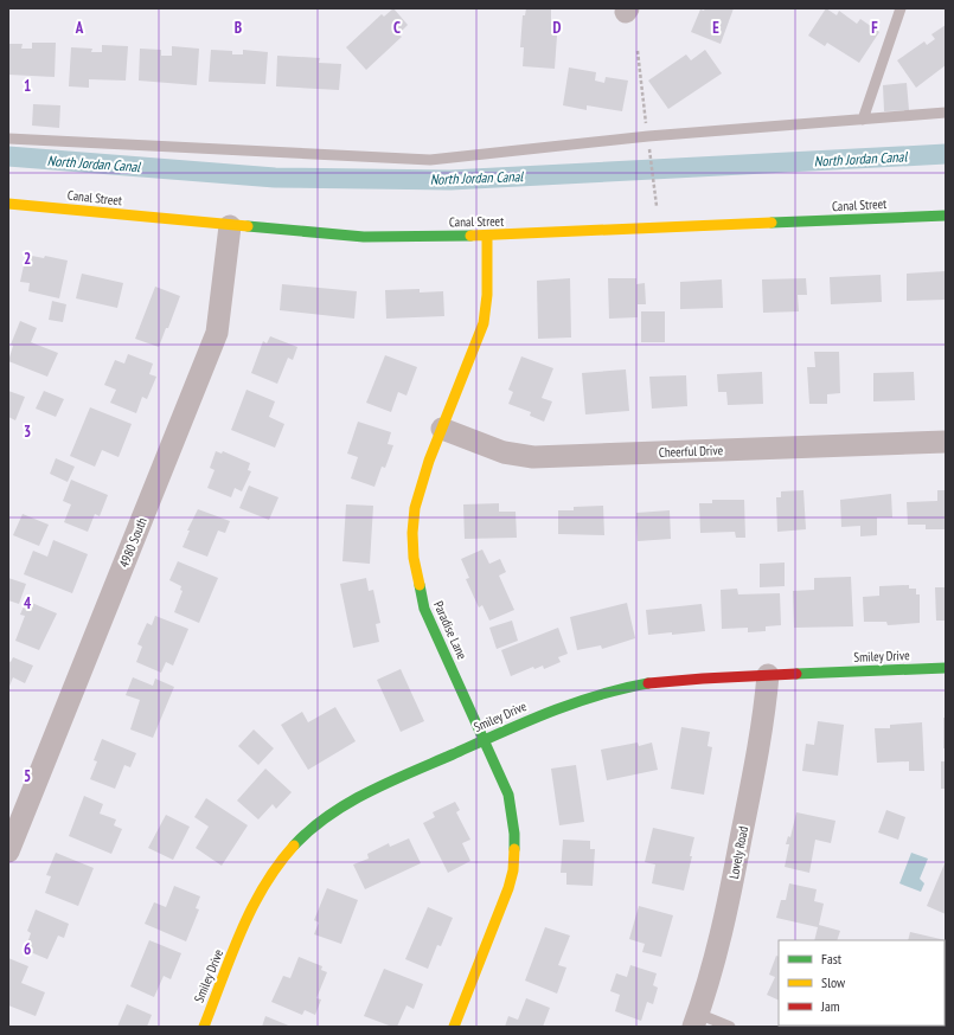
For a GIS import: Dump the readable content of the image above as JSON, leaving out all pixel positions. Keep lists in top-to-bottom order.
{
  "streets": {
    "street": [
      "Canal Street",
      "Cheerful Drive",
      "4980 South",
      "Paradise Lane",
      "Smiley Drive",
      "Lovely Road"
    ]
  },
  "crossings": [
    ["Canal Street", "4980 South"],
    ["Canal Street", "Paradise Lane"],
    ["Cheerful Drive", "Paradise Lane"],
    ["Paradise Lane", "Smiley Drive"],
    ["Smiley Drive", "Lovely Road"]
  ],
  "water": ["North Jordan Canal"],
  "legend": ["Fast", "Slow", "Jam"],
  "grid": {
    "columns": [
      "A",
      "B",
      "C",
      "D",
      "E",
      "F"
    ],
    "rows": [
      "1",
      "2",
      "3",
      "4",
      "5",
      "6"
    ]
  }
}
